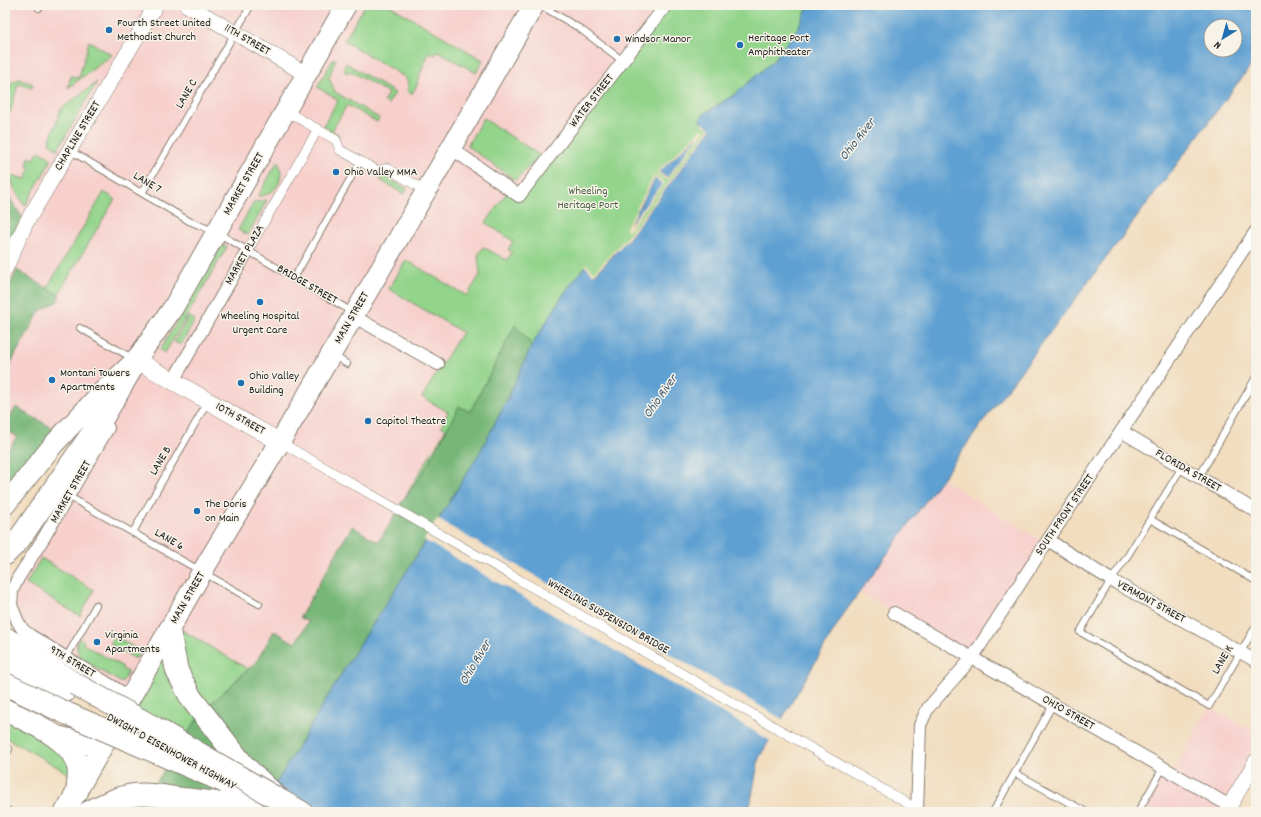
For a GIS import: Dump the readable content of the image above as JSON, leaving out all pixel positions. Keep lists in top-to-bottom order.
{
  "streets": {
    "highway": ["DWIGHT D EISENHOWER HIGHWAY"],
    "main road": ["MARKET STREET", "MAIN STREET", "10TH STREET"],
    "street": [
      "11TH STREET",
      "WATER STREET",
      "CHAPLINE STREET",
      "MARKET PLAZA",
      "BRIDGE STREET",
      "FLORIDA STREET",
      "SOUTH FRONT STREET",
      "VERMONT STREET",
      "WHEELING SUSPENSION BRIDGE",
      "9TH STREET",
      "OHIO STREET"
    ],
    "lane": [
      "LANE C",
      "LANE 7",
      "LANE B",
      "LANE 6",
      "LANE K"
    ]
  },
  "crossings": [
    ["11TH STREET", "LANE C"],
    ["11TH STREET", "MARKET STREET"],
    ["LANE C", "LANE 7"],
    ["WATER STREET", "MAIN STREET"],
    ["CHAPLINE STREET", "LANE 7"],
    ["LANE 7", "MARKET STREET"],
    ["LANE 7", "BRIDGE STREET"],
    ["MARKET STREET", "BRIDGE STREET"],
    ["MARKET STREET", "10TH STREET"],
    ["MARKET STREET", "LANE 6"],
    ["MARKET STREET", "9TH STREET"],
    ["MARKET PLAZA", "BRIDGE STREET"],
    ["MARKET PLAZA", "10TH STREET"],
    ["BRIDGE STREET", "MAIN STREET"],
    ["MAIN STREET", "10TH STREET"],
    ["MAIN STREET", "LANE 6"],
    ["MAIN STREET", "9TH STREET"],
    ["10TH STREET", "LANE B"],
    ["10TH STREET", "WHEELING SUSPENSION BRIDGE"],
    ["LANE B", "LANE 6"],
    ["FLORIDA STREET", "SOUTH FRONT STREET"],
    ["SOUTH FRONT STREET", "VERMONT STREET"],
    ["SOUTH FRONT STREET", "WHEELING SUSPENSION BRIDGE"],
    ["SOUTH FRONT STREET", "OHIO STREET"],
    ["VERMONT STREET", "LANE K"]
  ],
  "water": ["Ohio River"],
  "parks": ["Wheeling Heritage Port"],
  "places": [
    "Fourth Street United Methodist Church",
    "Windsor Manor",
    "Heritage Port Amphitheater",
    "Ohio Valley MMA",
    "Wheeling Hospital Urgent Care",
    "Montani Towers Apartments",
    "Ohio Valley Building",
    "Capitol Theatre",
    "The Doris on Main",
    "Virginia Apartments"
  ],
  "north": "bottom left"
}
